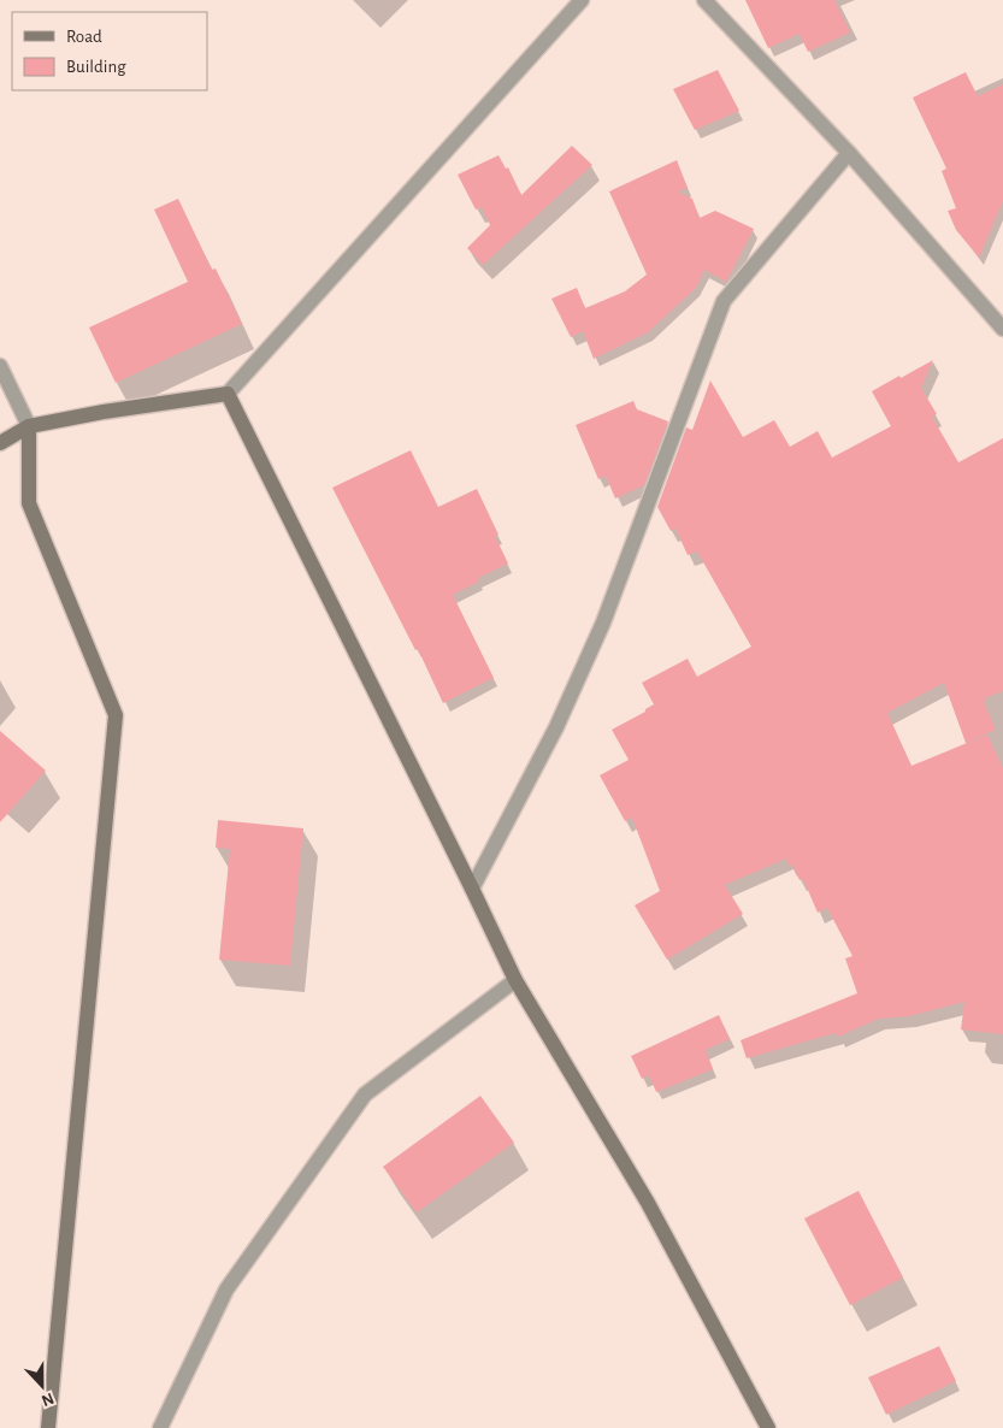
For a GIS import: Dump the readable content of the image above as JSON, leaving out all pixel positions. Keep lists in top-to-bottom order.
{
  "legend": ["Road", "Building"],
  "north": "bottom"
}
